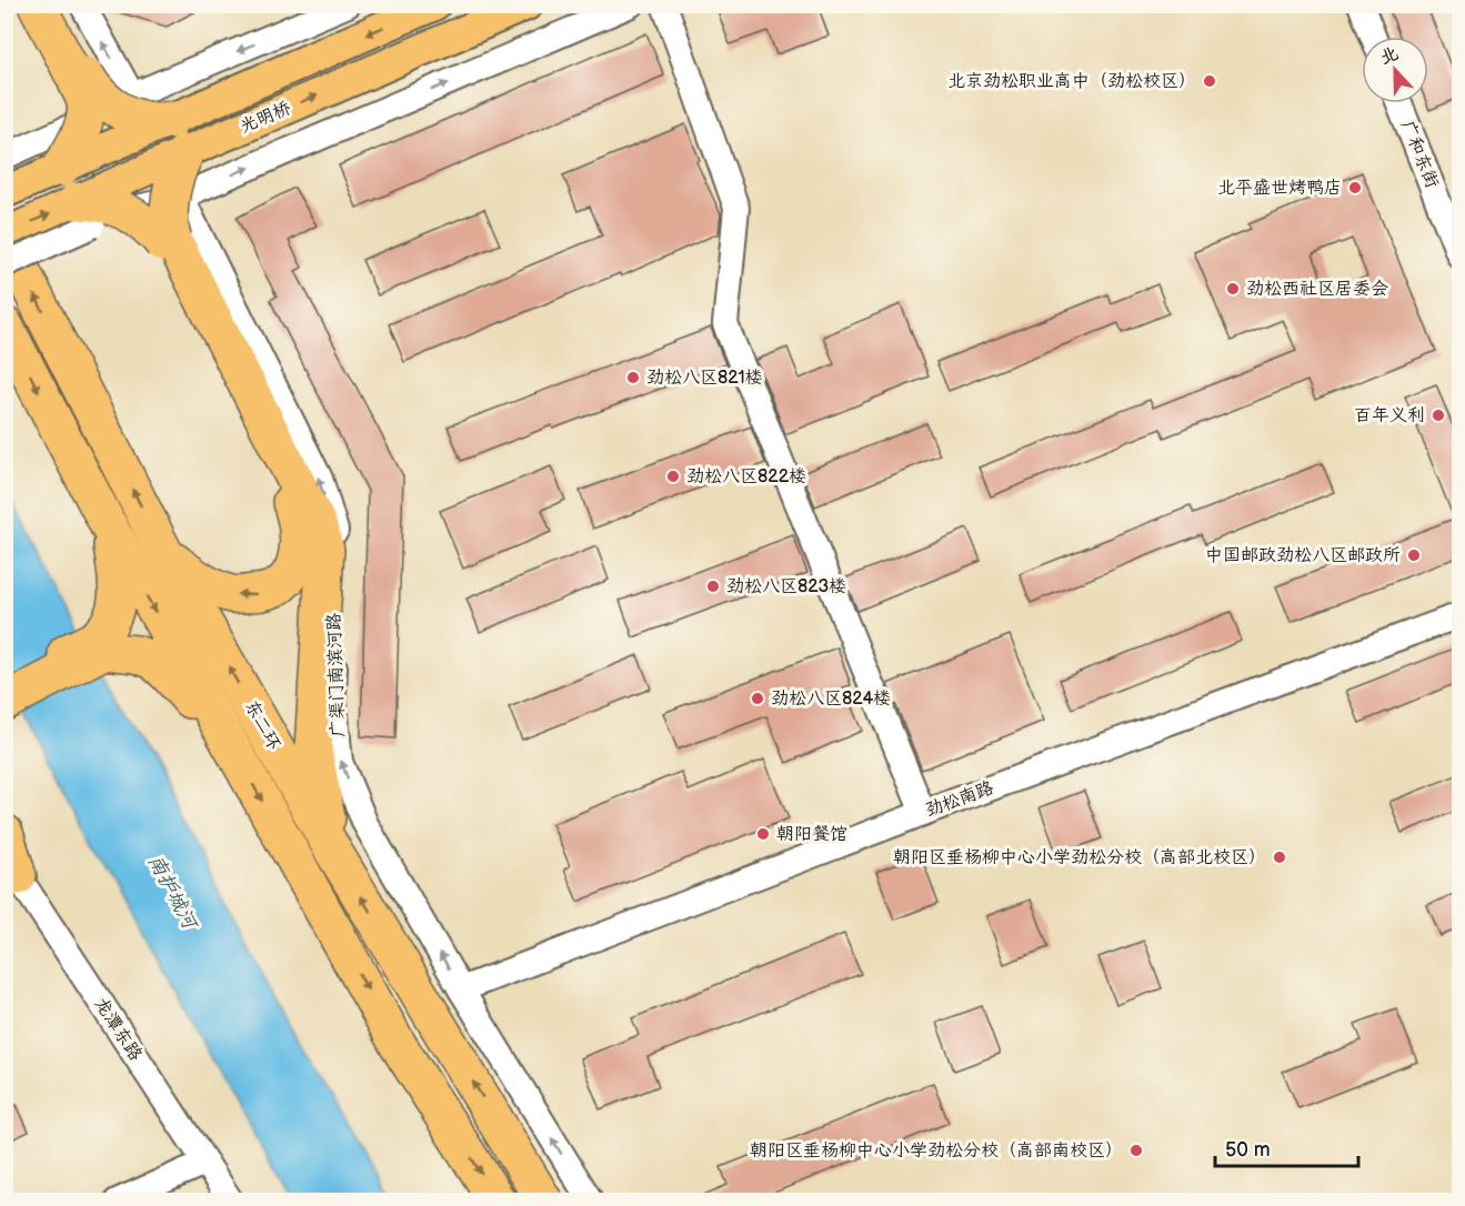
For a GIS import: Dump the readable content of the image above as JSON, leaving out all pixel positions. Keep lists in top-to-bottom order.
{
  "streets": {
    "highway": ["东二环"],
    "main road": ["光明桥"],
    "street": [
      "广和东街",
      "广渠门南滨河路",
      "劲松南路",
      "龙潭东路"
    ]
  },
  "crossings": [
    ["光明桥", "东二环"],
    ["广渠门南滨河路", "劲松南路"]
  ],
  "one_way": ["广渠门南滨河路"],
  "water": ["南护城河"],
  "places": [
    "北京劲松职业高中（劲松校区）",
    "北平盛世烤鸭店",
    "劲松西社区居委会",
    "劲松八区821楼",
    "百年义利",
    "劲松八区822楼",
    "中国邮政劲松八区邮政所",
    "劲松八区823楼",
    "劲松八区824楼",
    "朝阳餐馆",
    "朝阳区垂杨柳中心小学劲松分校（高部北校区）",
    "朝阳区垂杨柳中心小学劲松分校（高部南校区）"
  ],
  "scale_bar": "50 m",
  "north": "top"
}
